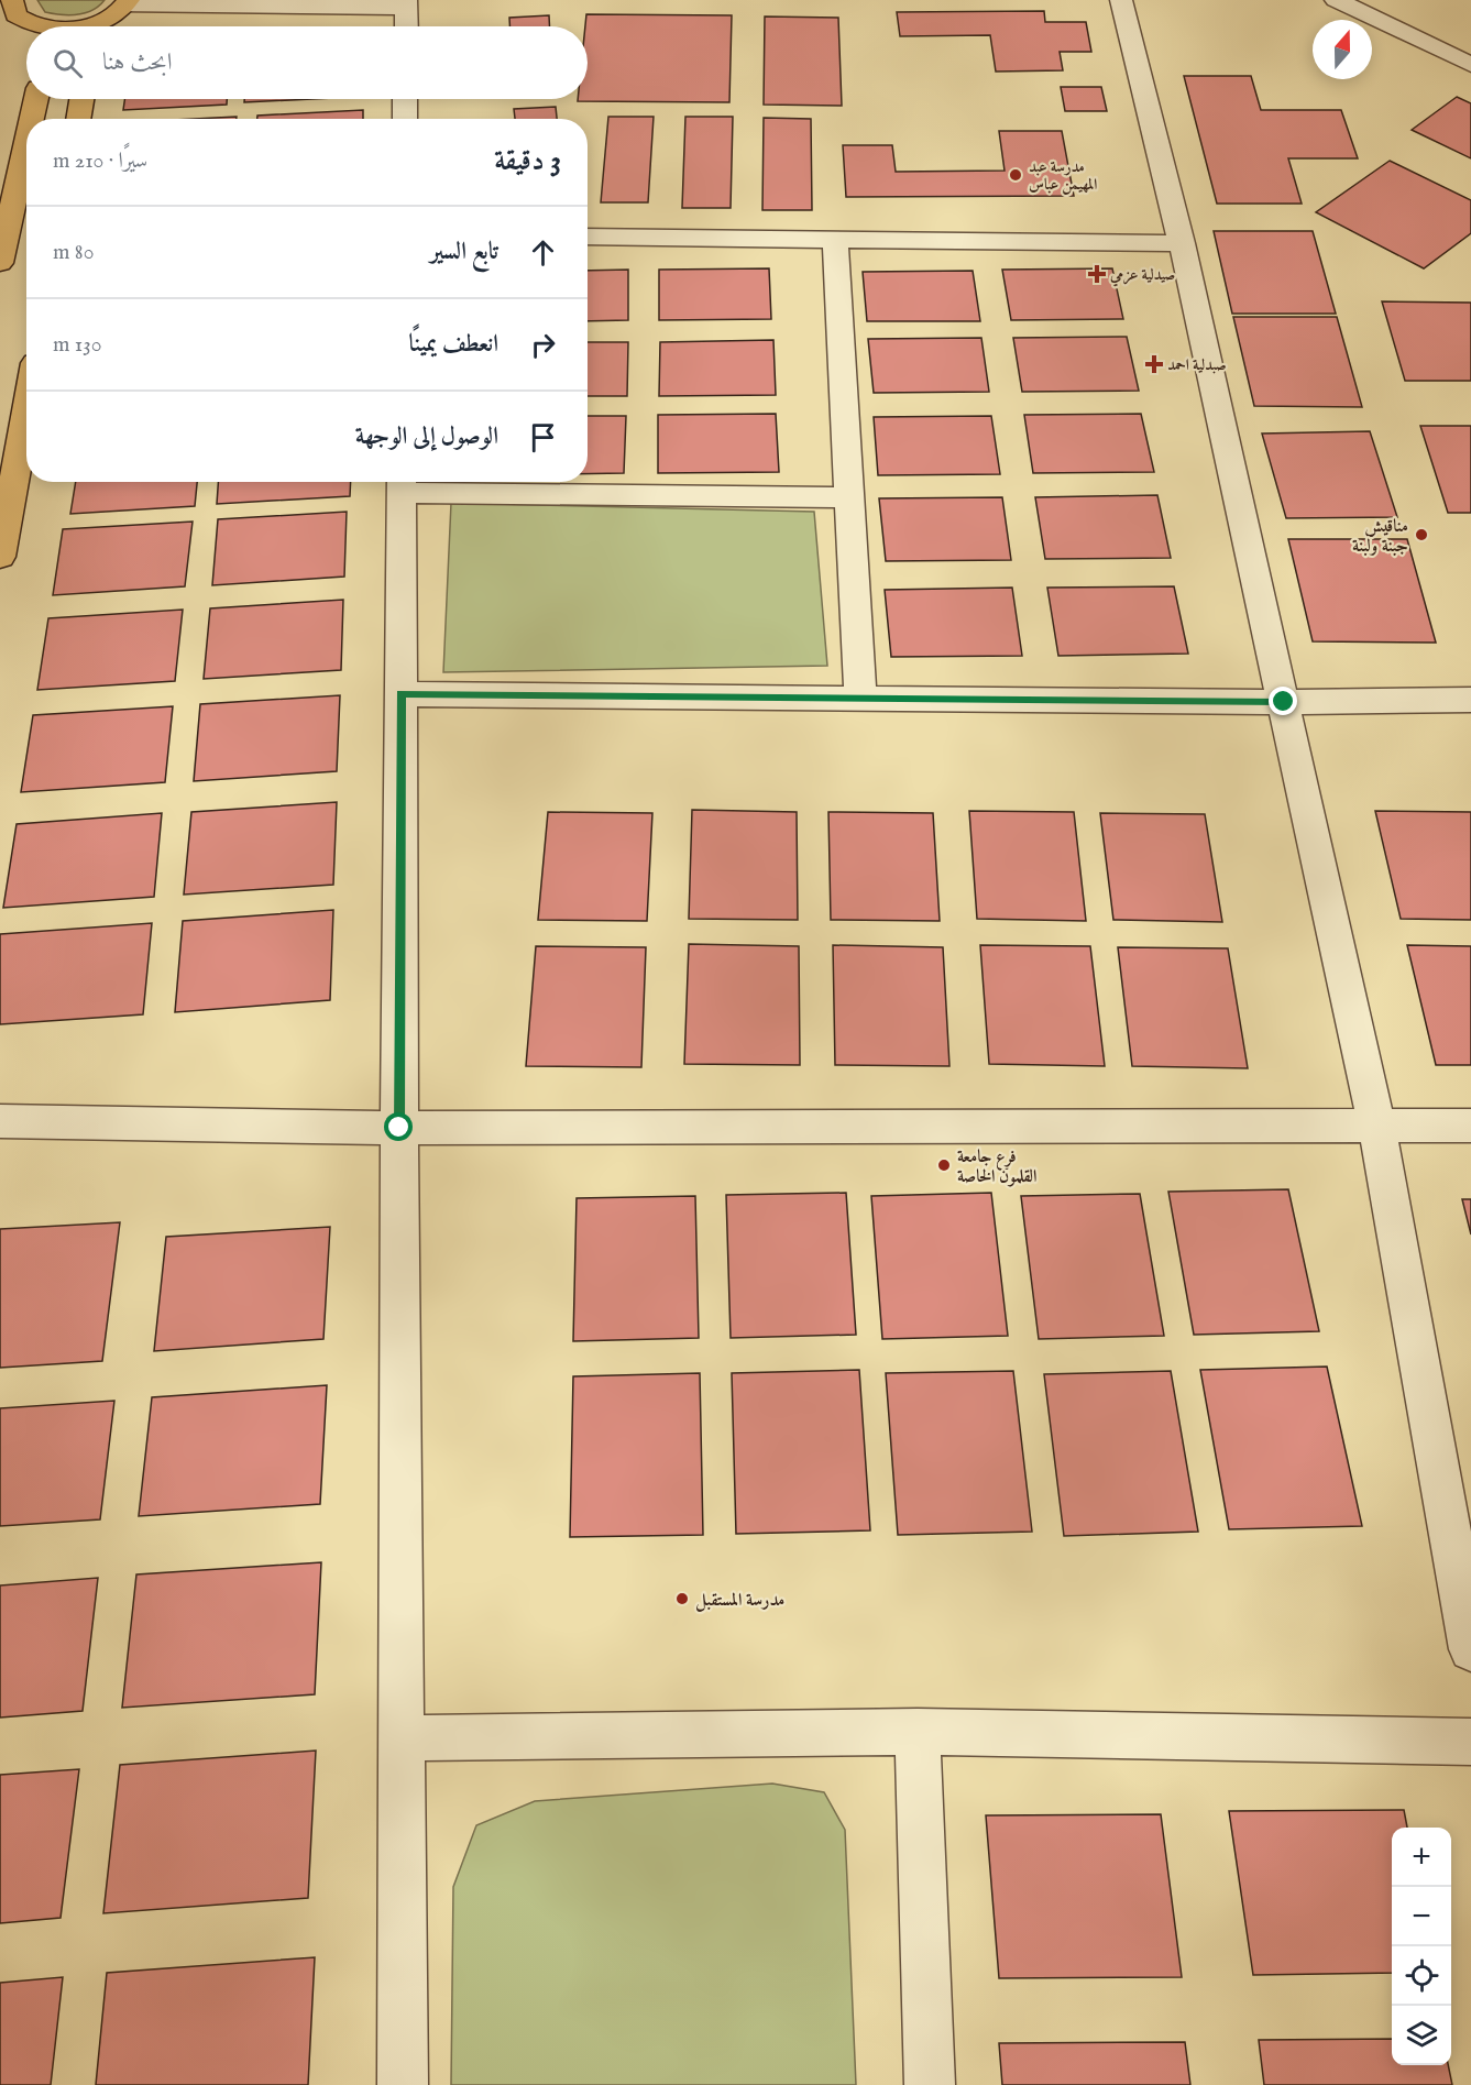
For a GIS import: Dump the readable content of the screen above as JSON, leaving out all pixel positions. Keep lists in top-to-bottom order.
{
  "places": {
    "other": [
      "مدرسة عبد المهيمن عباس",
      "مناقيش جبنة ولبنة",
      "فرع جامعة القلمون الخاصة",
      "مدرسة المستقبل"
    ],
    "health": ["صيدلية عزمي", "صبدلية احمد"]
  },
  "north": "top",
  "page": {
    "search": "ابحث هنا",
    "heading": ["3 دقيقة", "سيرًا · 210 m"],
    "list": [
      ["تابع السير", "80 m"],
      ["انعطف يمينًا", "130 m"],
      "الوصول إلى الوجهة"
    ],
    "map_buttons": ["+", "−"]
  }
}
